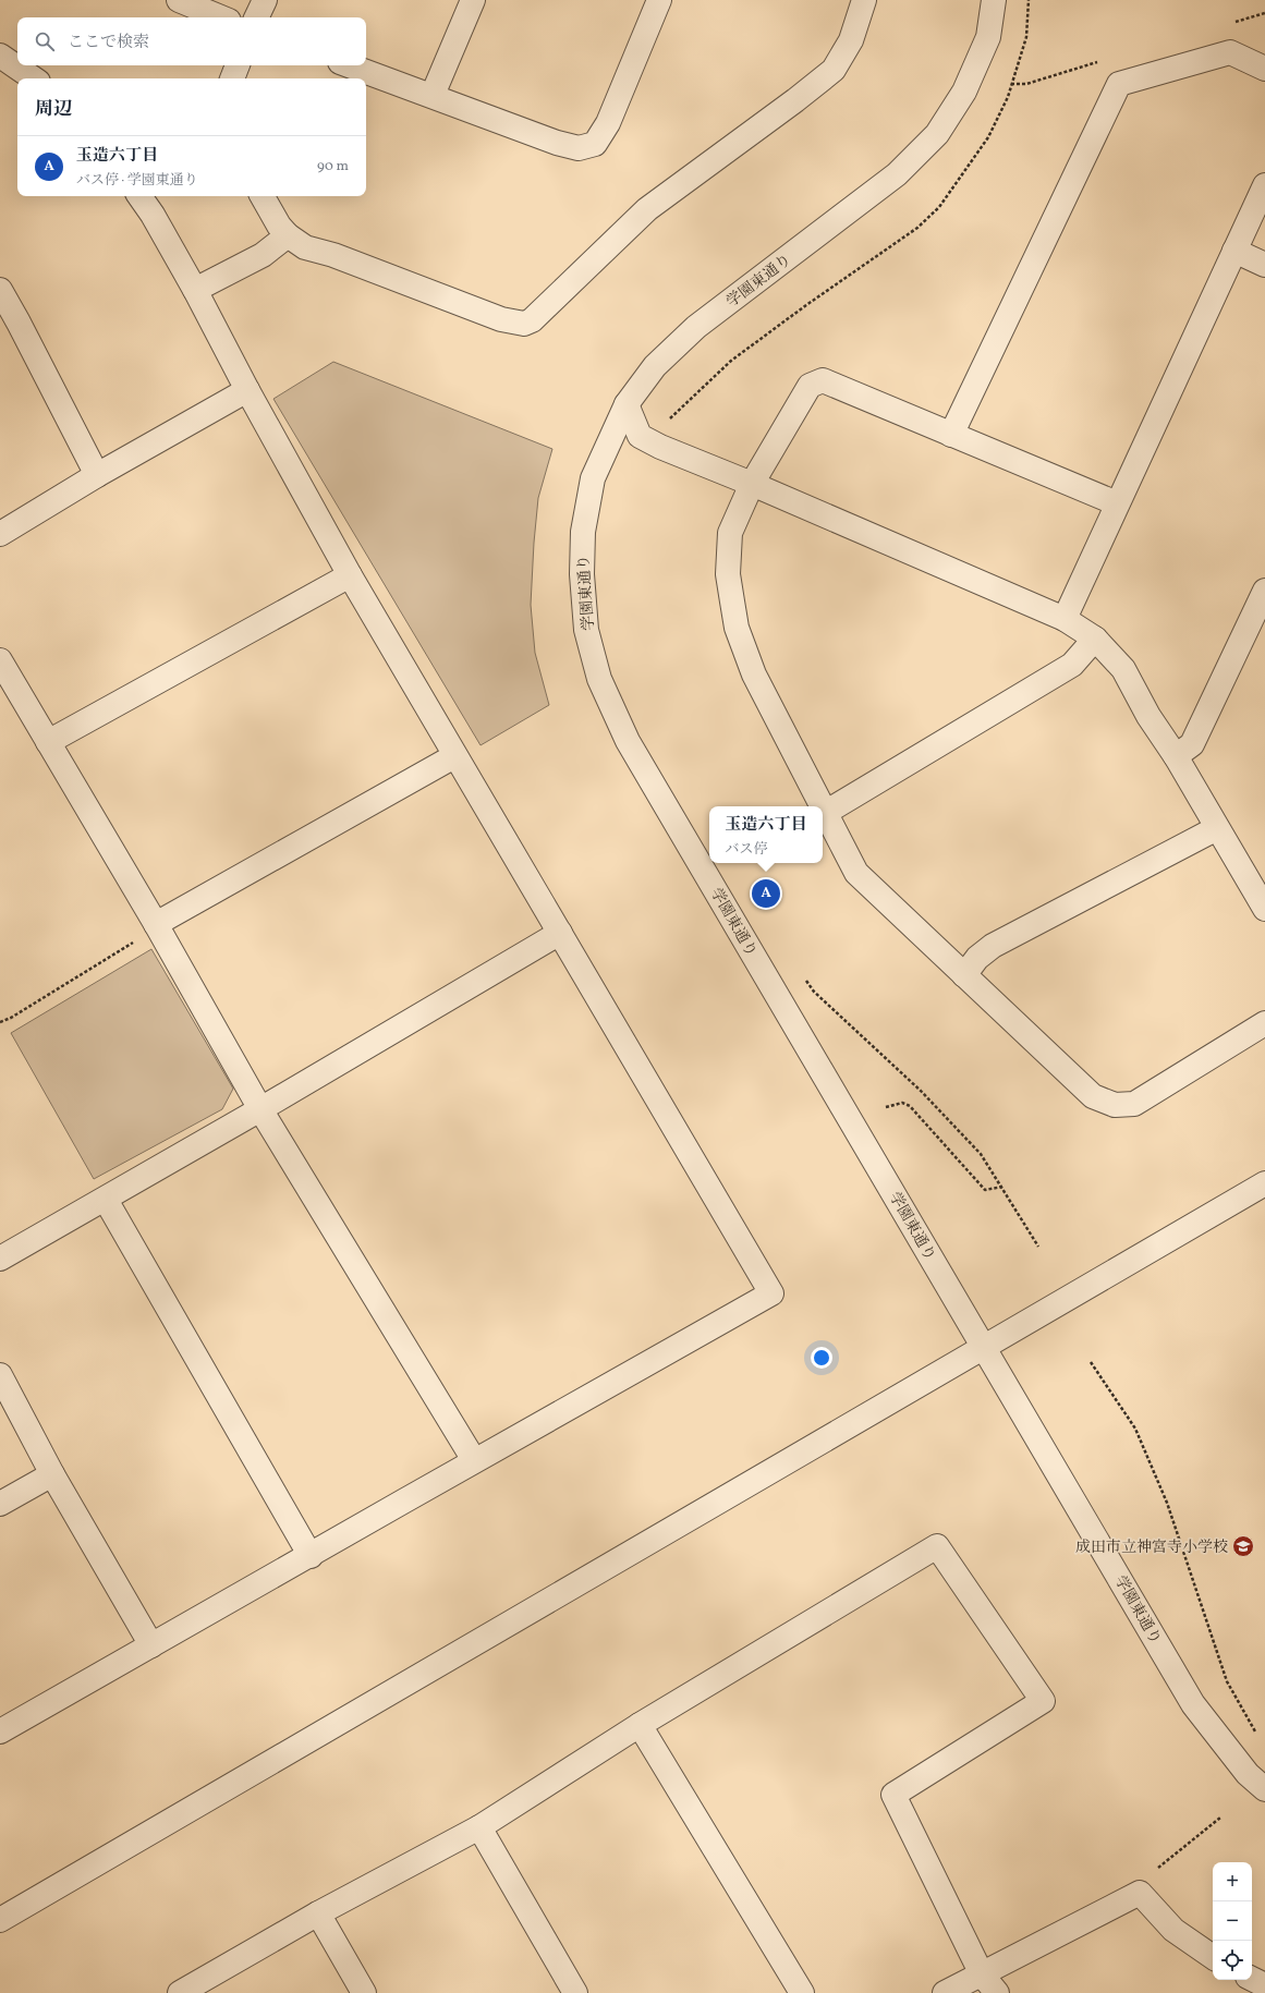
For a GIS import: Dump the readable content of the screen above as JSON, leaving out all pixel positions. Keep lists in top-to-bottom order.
{
  "streets": {
    "street": ["学園東通り"]
  },
  "places": {
    "school or university": ["成田市立神宮寺小学校"]
  },
  "page": {
    "search": "ここで検索",
    "heading": "周辺",
    "list": [
      {
        "mark": "A",
        "name": "玉造六丁目",
        "note": "バス停 · 学園東通り",
        "value": "90 m"
      }
    ],
    "popup": ["玉造六丁目", "バス停"],
    "pins": "A",
    "map_buttons": ["+", "−"]
  }
}
